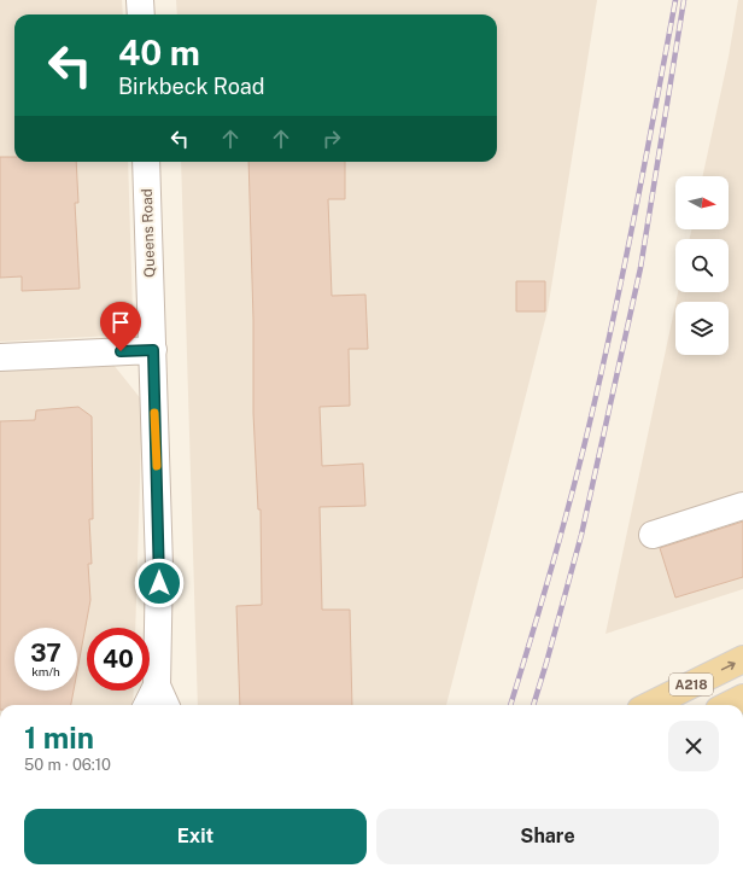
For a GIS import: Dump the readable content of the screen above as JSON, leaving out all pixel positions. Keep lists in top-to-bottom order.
{
  "streets": {
    "main road": ["A218"],
    "street": ["Queens Road"]
  },
  "north": "right",
  "page": {
    "turn": ["40 m", "Birkbeck Road"],
    "speed": "37 km/h",
    "limit": "40",
    "heading": ["1 min", "50 m · 06:10"],
    "buttons": ["Exit", "Share"]
  }
}
